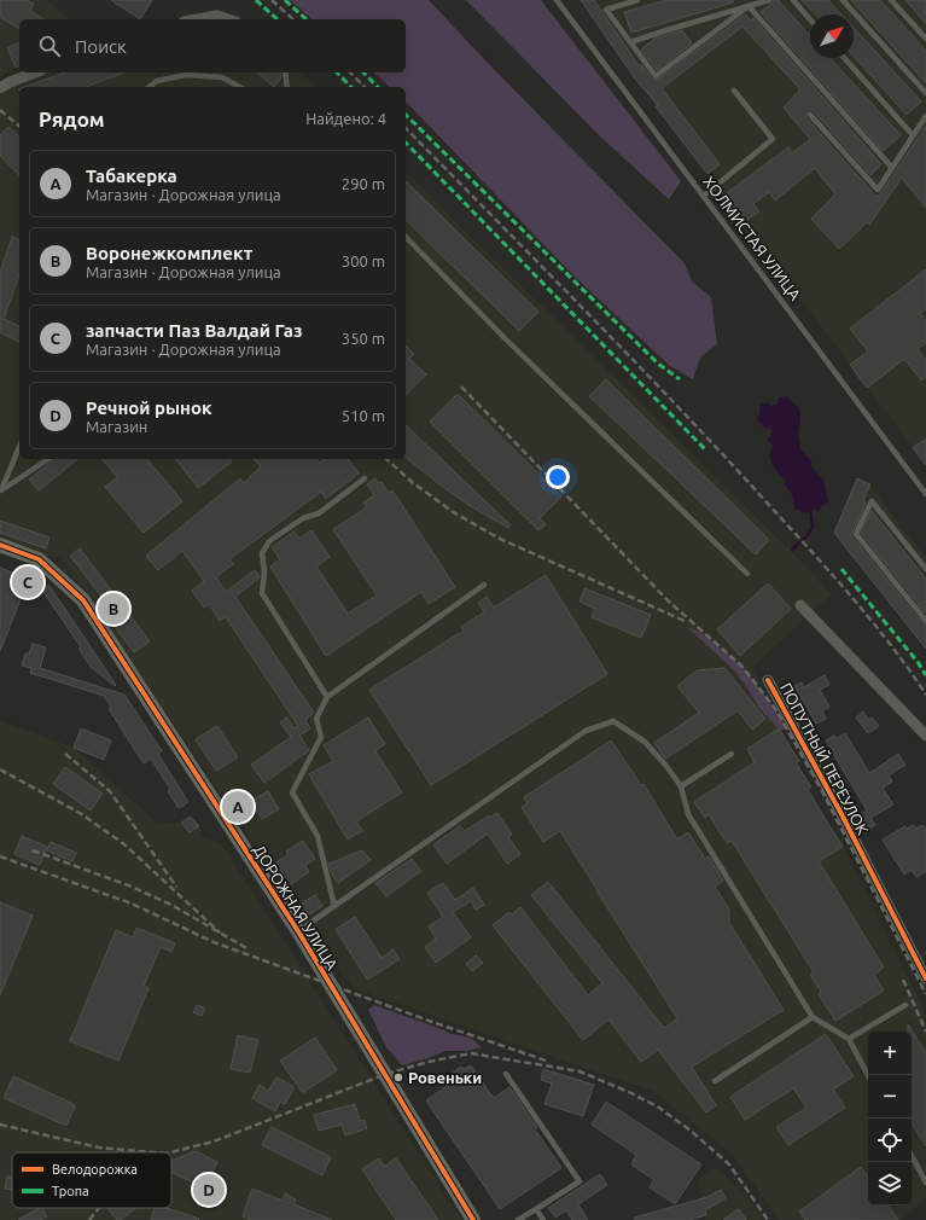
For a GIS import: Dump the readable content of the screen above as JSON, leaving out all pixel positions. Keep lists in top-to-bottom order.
{
  "streets": {
    "street": ["ПОПУТНЫЙ ПЕРЕУЛОК", "ДОРОЖНАЯ УЛИЦА"],
    "lane": ["ХОЛМИСТАЯ УЛИЦА"]
  },
  "places": ["Ровеньки"],
  "legend": ["Велодорожка", "Тропа"],
  "north": "top right",
  "page": {
    "search": "Поиск",
    "heading": ["Рядом", "Найдено: 4"],
    "list": [
      {
        "mark": "A",
        "name": "Табакерка",
        "note": "Магазин · Дорожная улица",
        "value": "290 m"
      },
      {
        "mark": "B",
        "name": "Воронежкомплект",
        "note": "Магазин · Дорожная улица",
        "value": "300 m"
      },
      {
        "mark": "C",
        "name": "запчасти Паз Валдай Газ",
        "note": "Магазин · Дорожная улица",
        "value": "350 m"
      },
      {
        "mark": "D",
        "name": "Речной рынок",
        "note": "Магазин",
        "value": "510 m"
      }
    ],
    "pins": [
      "C",
      "B",
      "A",
      "D"
    ],
    "map_buttons": ["+", "−"]
  }
}
